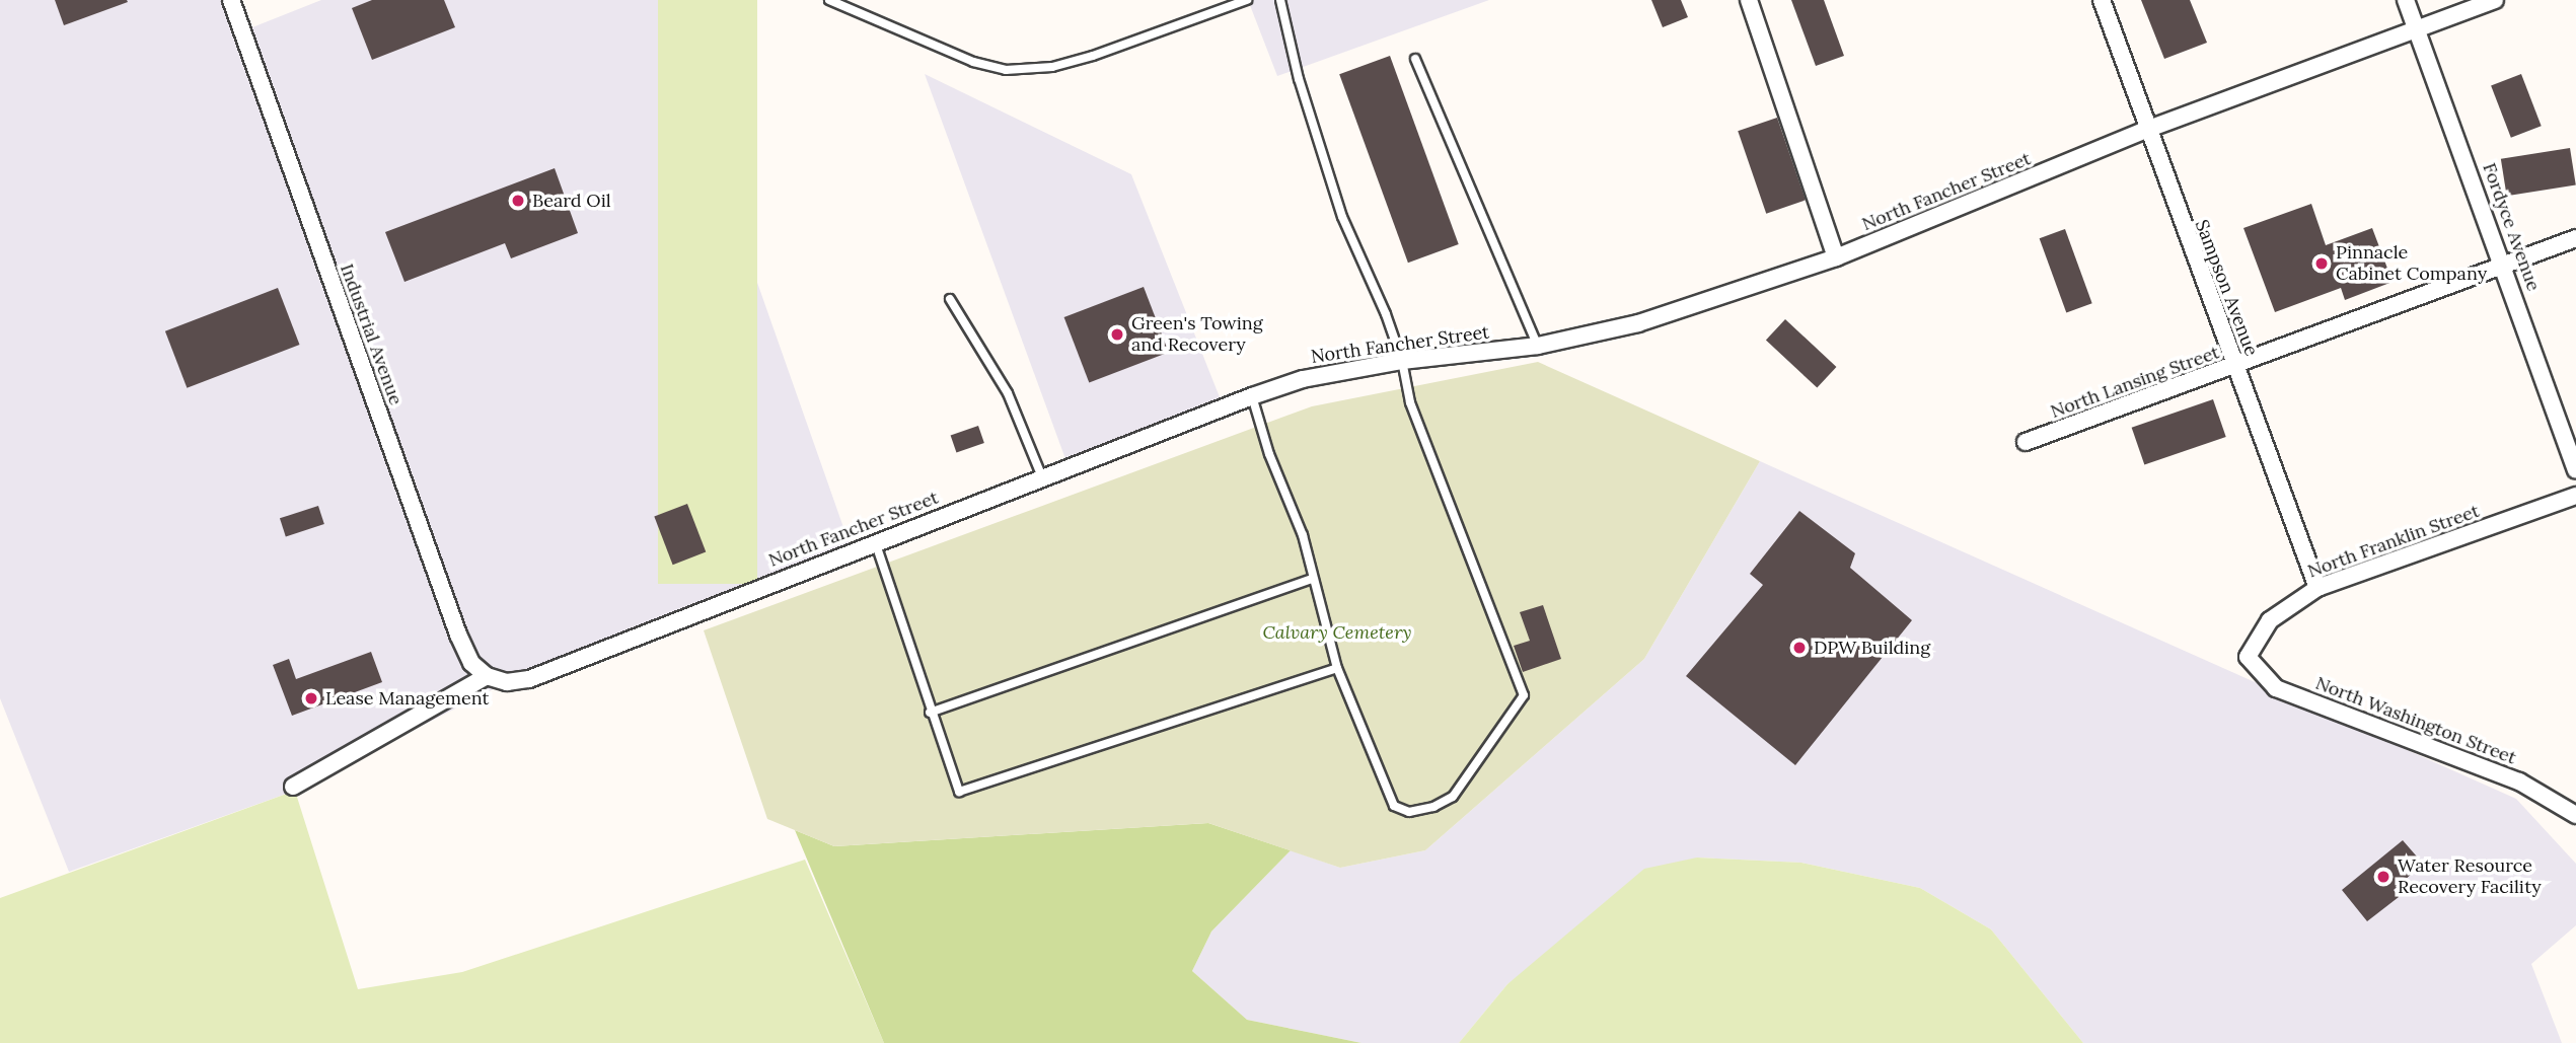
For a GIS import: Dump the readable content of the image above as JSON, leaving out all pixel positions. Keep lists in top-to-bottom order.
{
  "streets": {
    "street": [
      "North Fancher Street",
      "Fordyce Avenue",
      "Sampson Avenue",
      "Industrial Avenue",
      "North Lansing Street",
      "North Franklin Street",
      "North Washington Street"
    ]
  },
  "crossings": [
    ["North Fancher Street", "Fordyce Avenue"],
    ["North Fancher Street", "Sampson Avenue"],
    ["North Fancher Street", "Industrial Avenue"],
    ["Fordyce Avenue", "North Lansing Street"],
    ["Sampson Avenue", "North Lansing Street"],
    ["Sampson Avenue", "North Franklin Street"],
    ["North Franklin Street", "North Washington Street"]
  ],
  "parks": ["Calvary Cemetery"],
  "places": [
    "Beard Oil",
    "Pinnacle Cabinet Company",
    "Green's Towing and Recovery",
    "DPW Building",
    "Lease Management",
    "Water Resource Recovery Facility"
  ]
}
